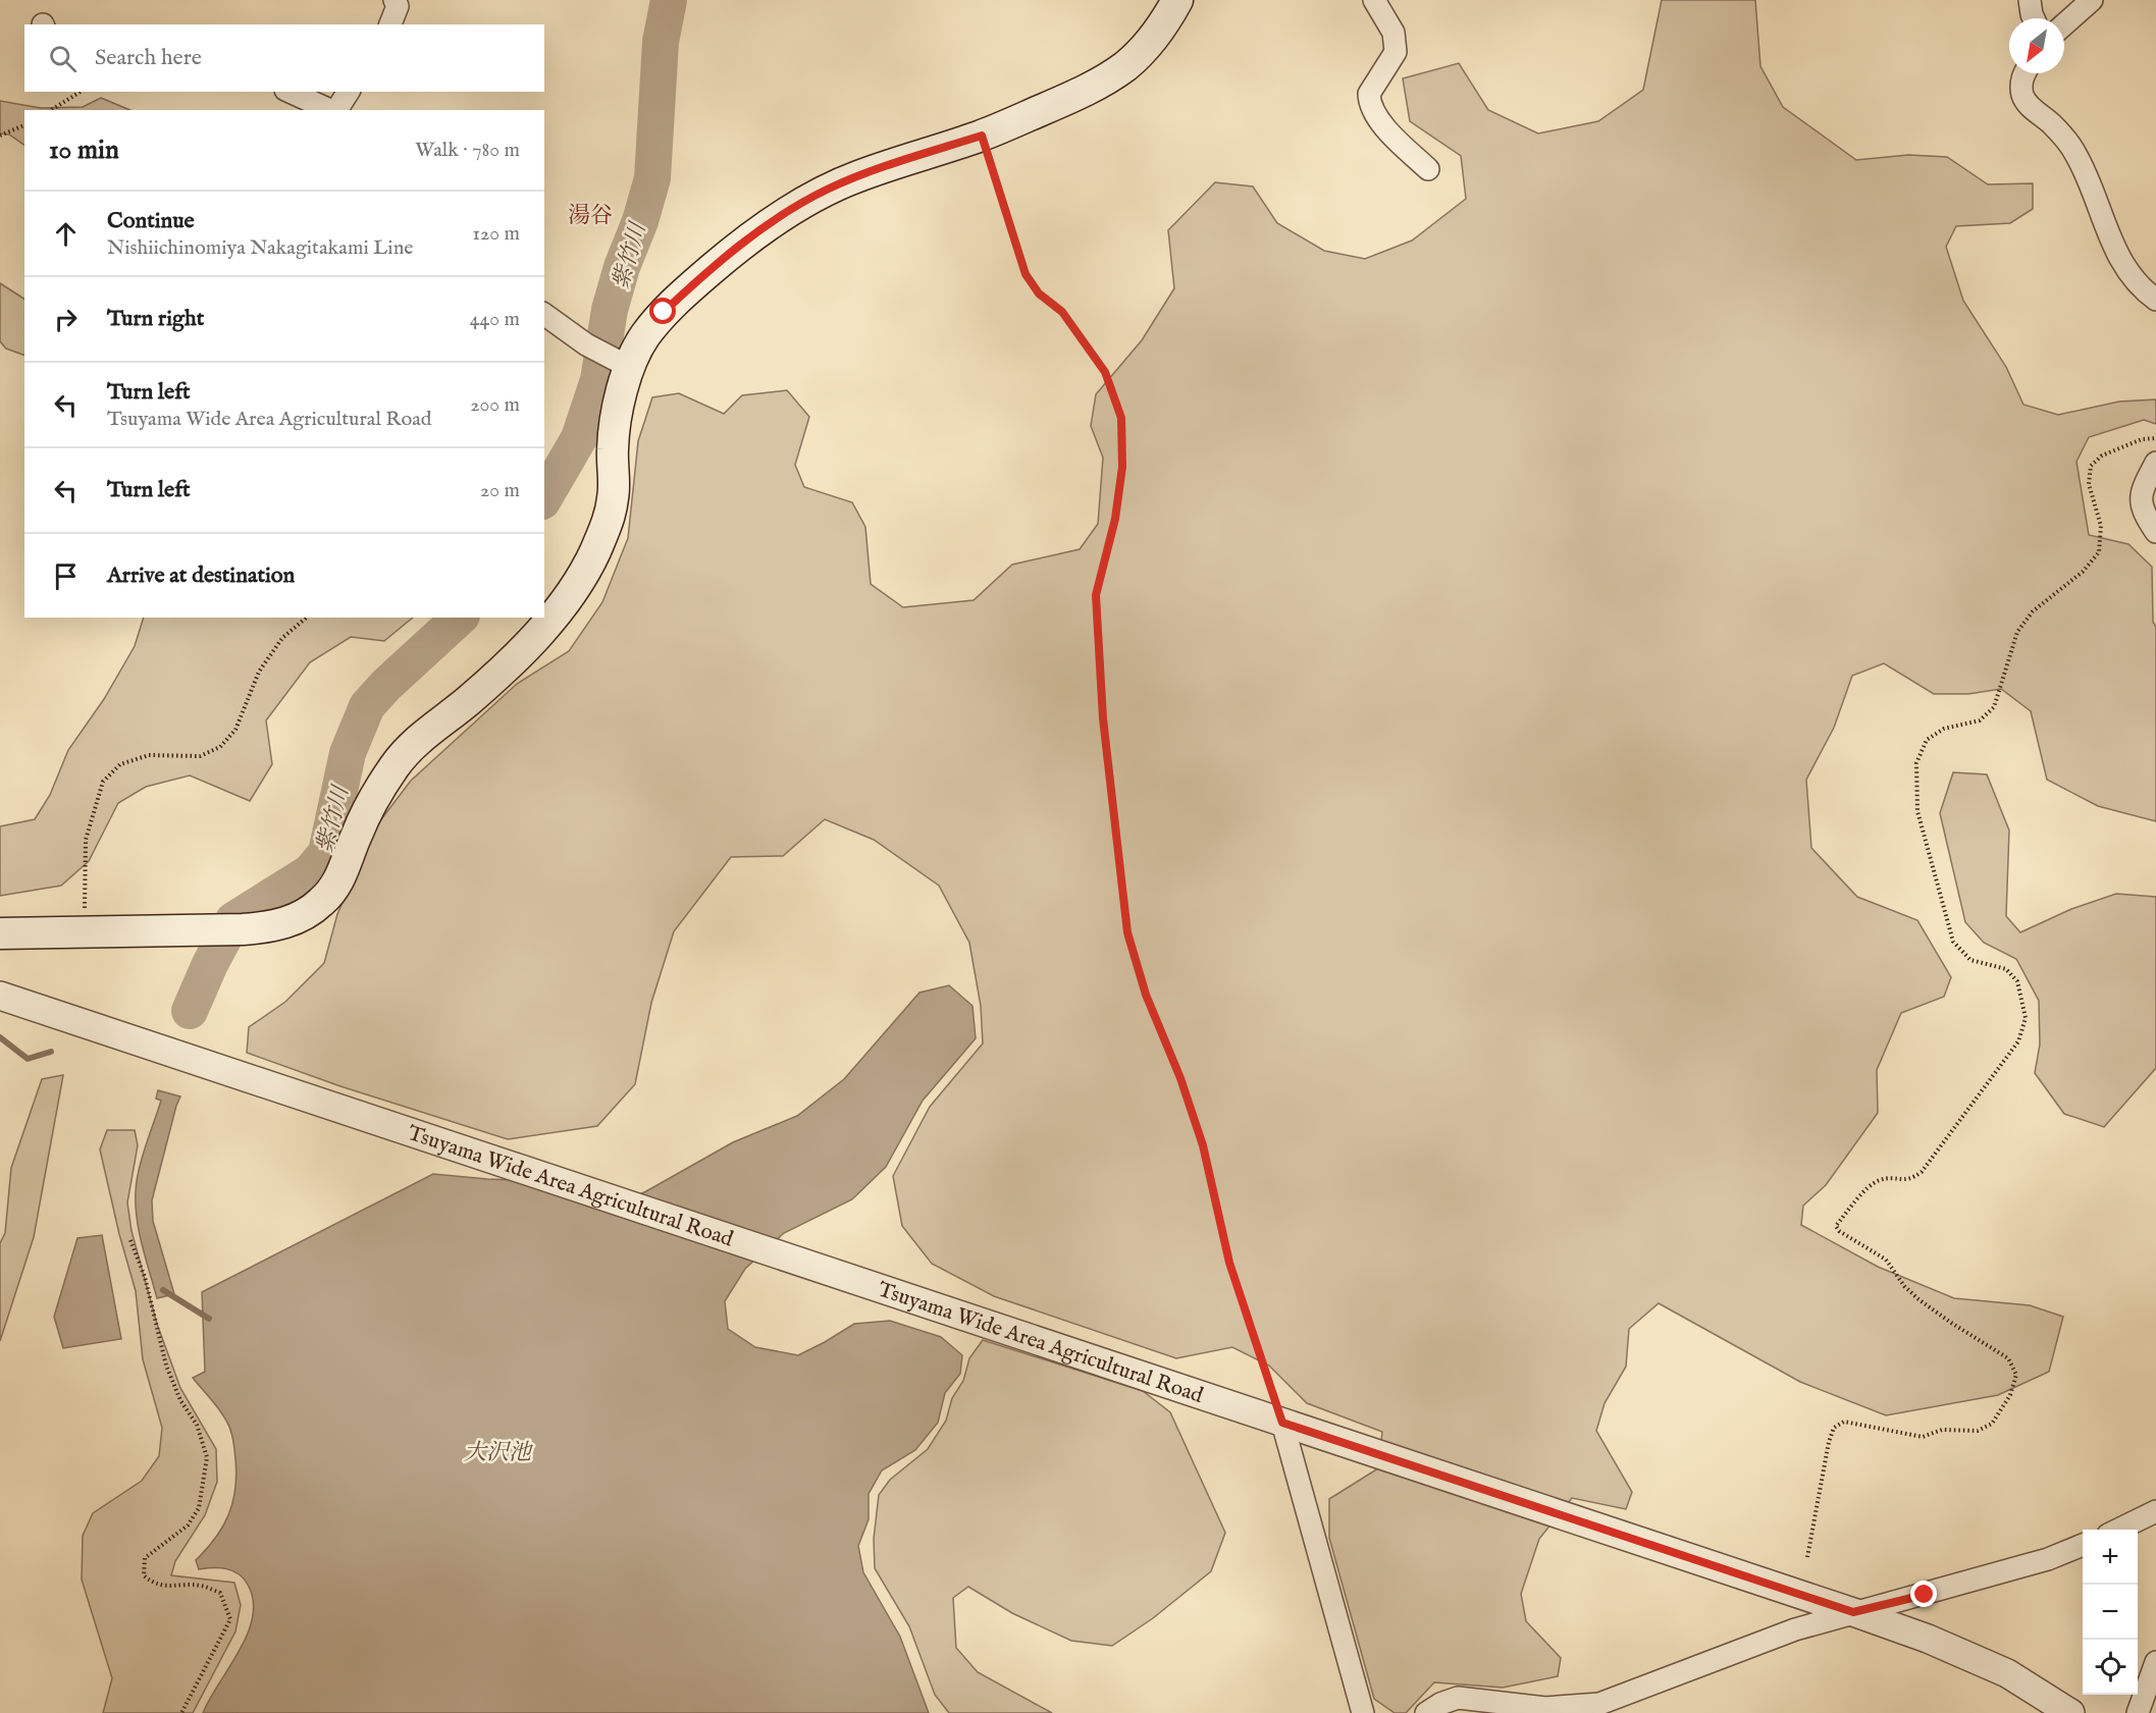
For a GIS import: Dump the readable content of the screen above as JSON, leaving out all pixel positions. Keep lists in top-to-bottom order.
{
  "streets": {
    "street": ["Tsuyama Wide Area Agricultural Road"]
  },
  "districts": ["湯谷"],
  "water": ["紫竹川", "大沢池"],
  "north": "bottom left",
  "page": {
    "search": "Search here",
    "heading": ["10 min", "Walk · 780 m"],
    "list": [
      ["Continue", "Nishiichinomiya Nakagitakami Line", "120 m"],
      ["Turn right", "440 m"],
      ["Turn left", "Tsuyama Wide Area Agricultural Road", "200 m"],
      ["Turn left", "20 m"],
      "Arrive at destination"
    ],
    "map_buttons": ["+", "−"]
  }
}
